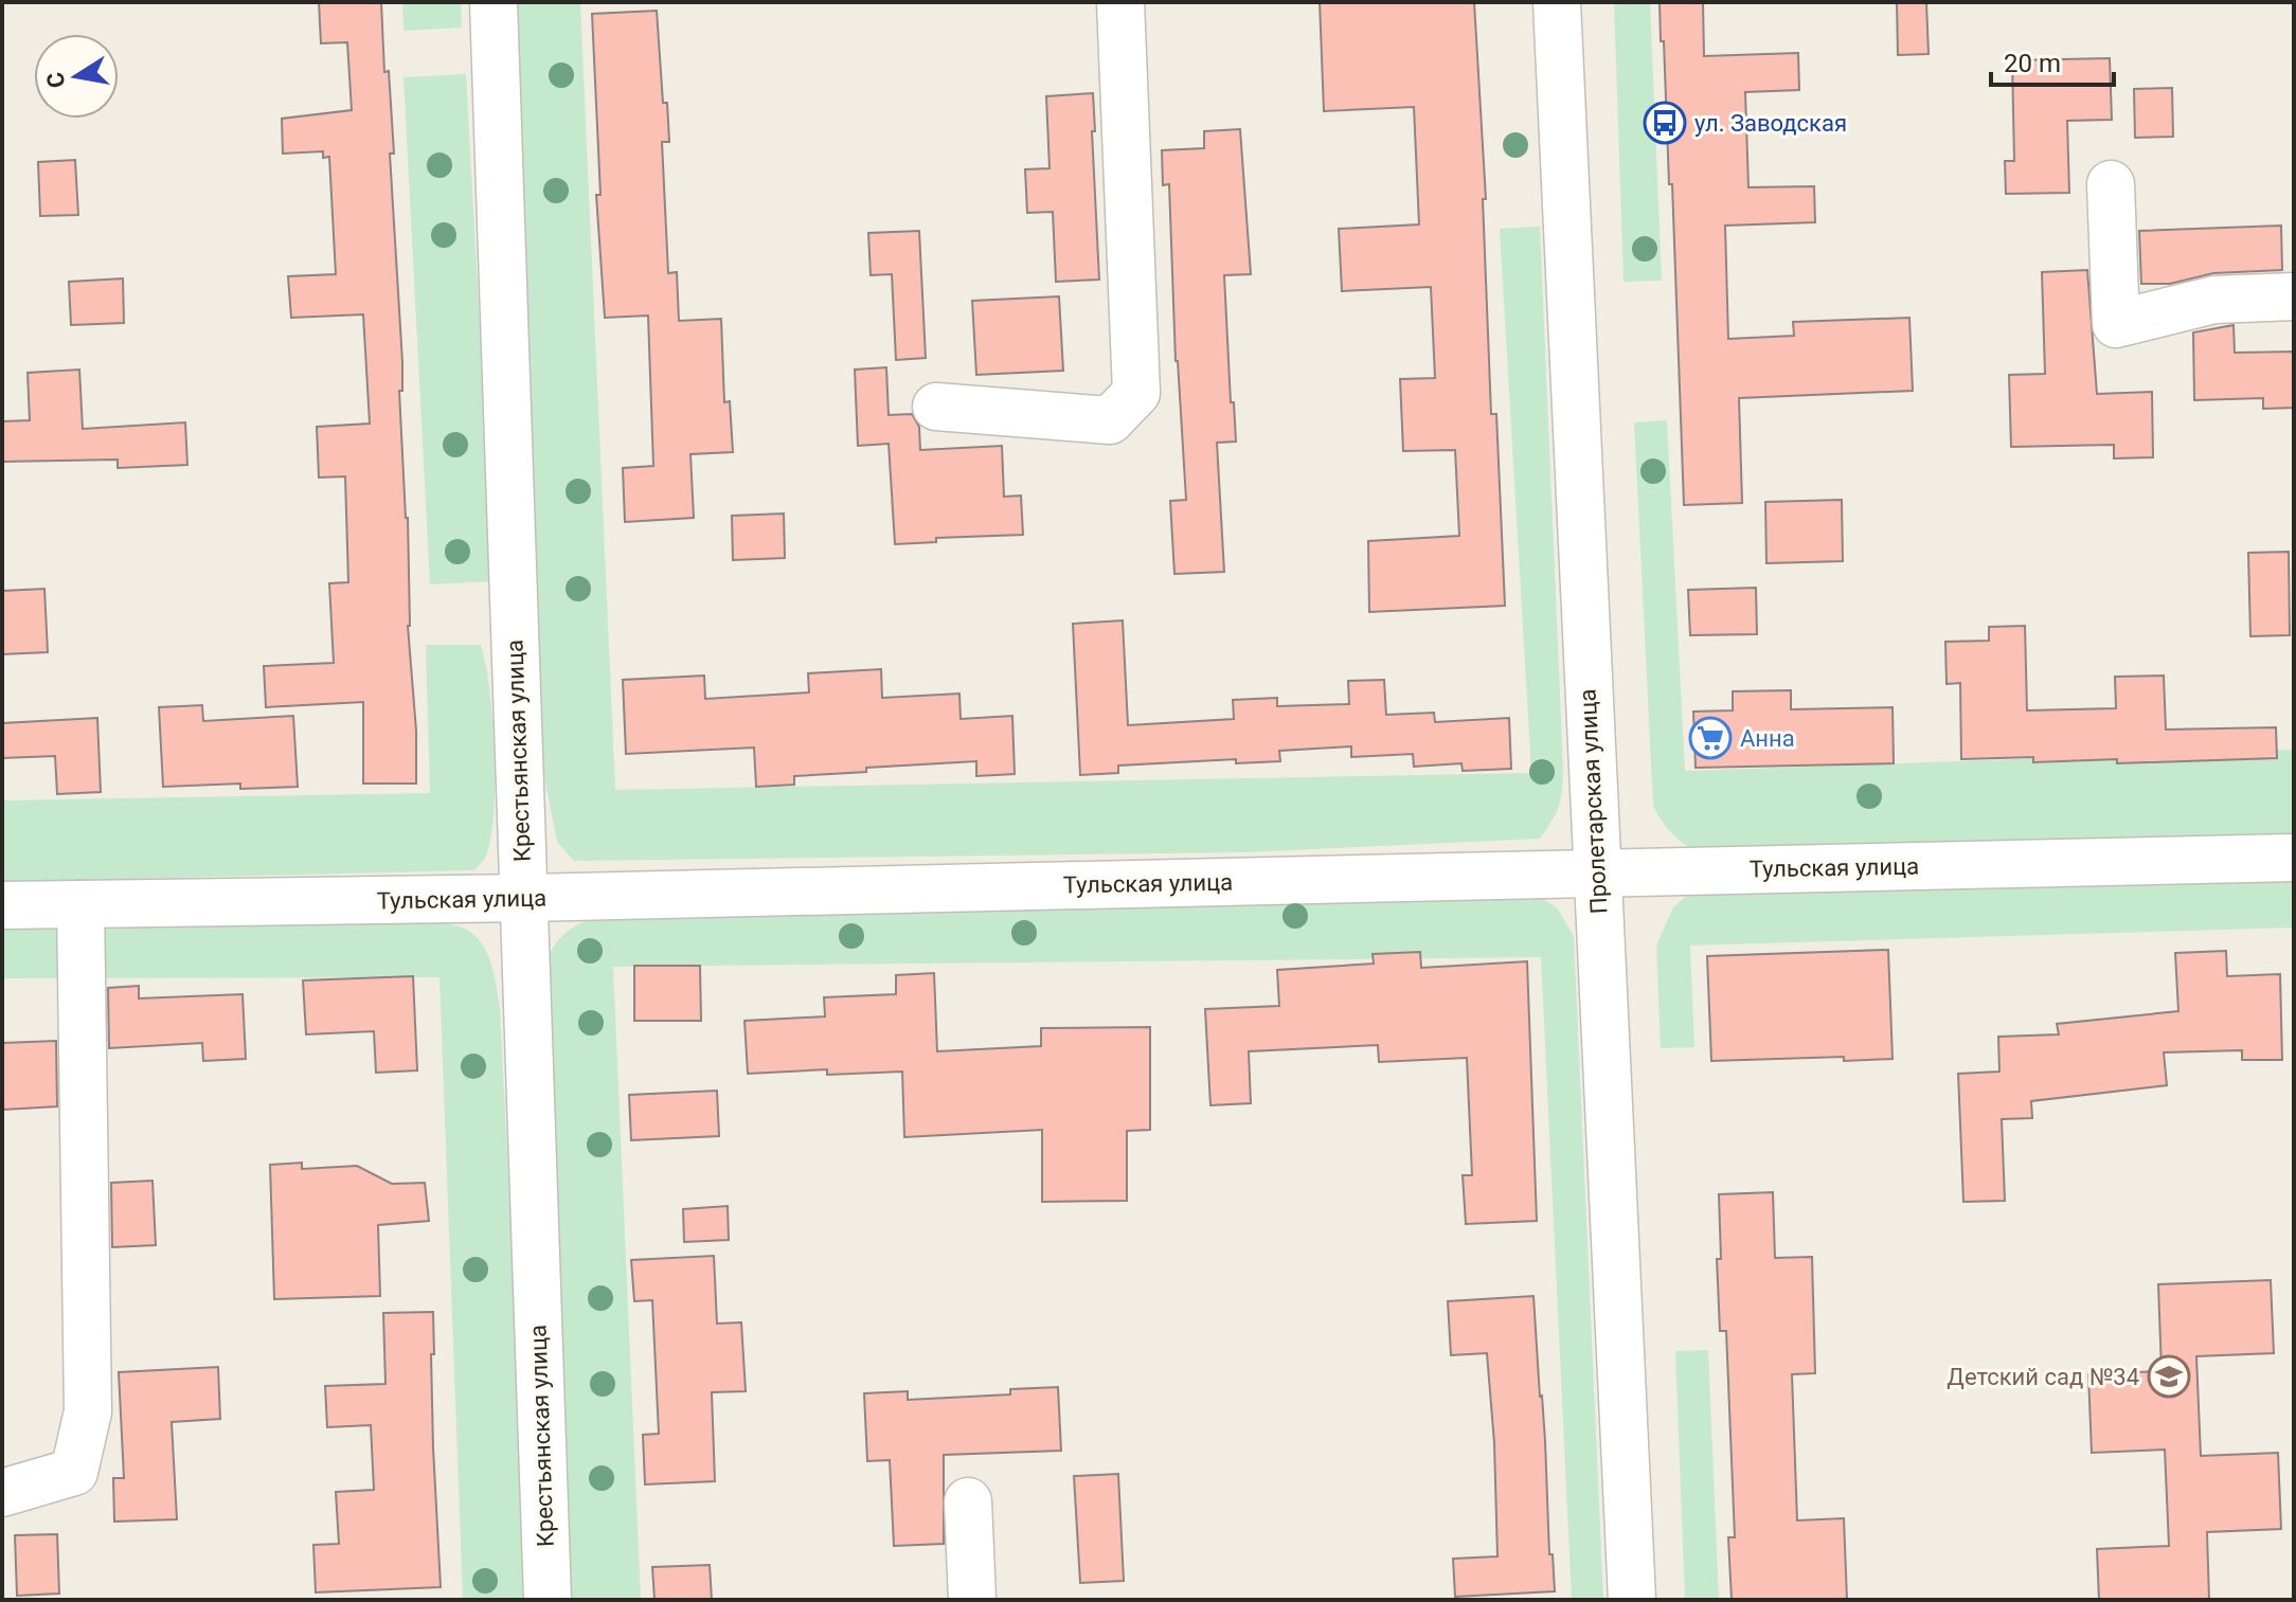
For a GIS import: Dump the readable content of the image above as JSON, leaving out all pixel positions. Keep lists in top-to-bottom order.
{
  "streets": {
    "street": ["Крестьянская улица", "Пролетарская улица", "Тульская улица"]
  },
  "crossings": [
    ["Крестьянская улица", "Тульская улица"],
    ["Пролетарская улица", "Тульская улица"]
  ],
  "places": {
    "bus stop": ["ул. Заводская"],
    "supermarket": ["Анна"],
    "school or university": ["Детский сад №34"]
  },
  "scale_bar": "20 m",
  "north": "left"
}
